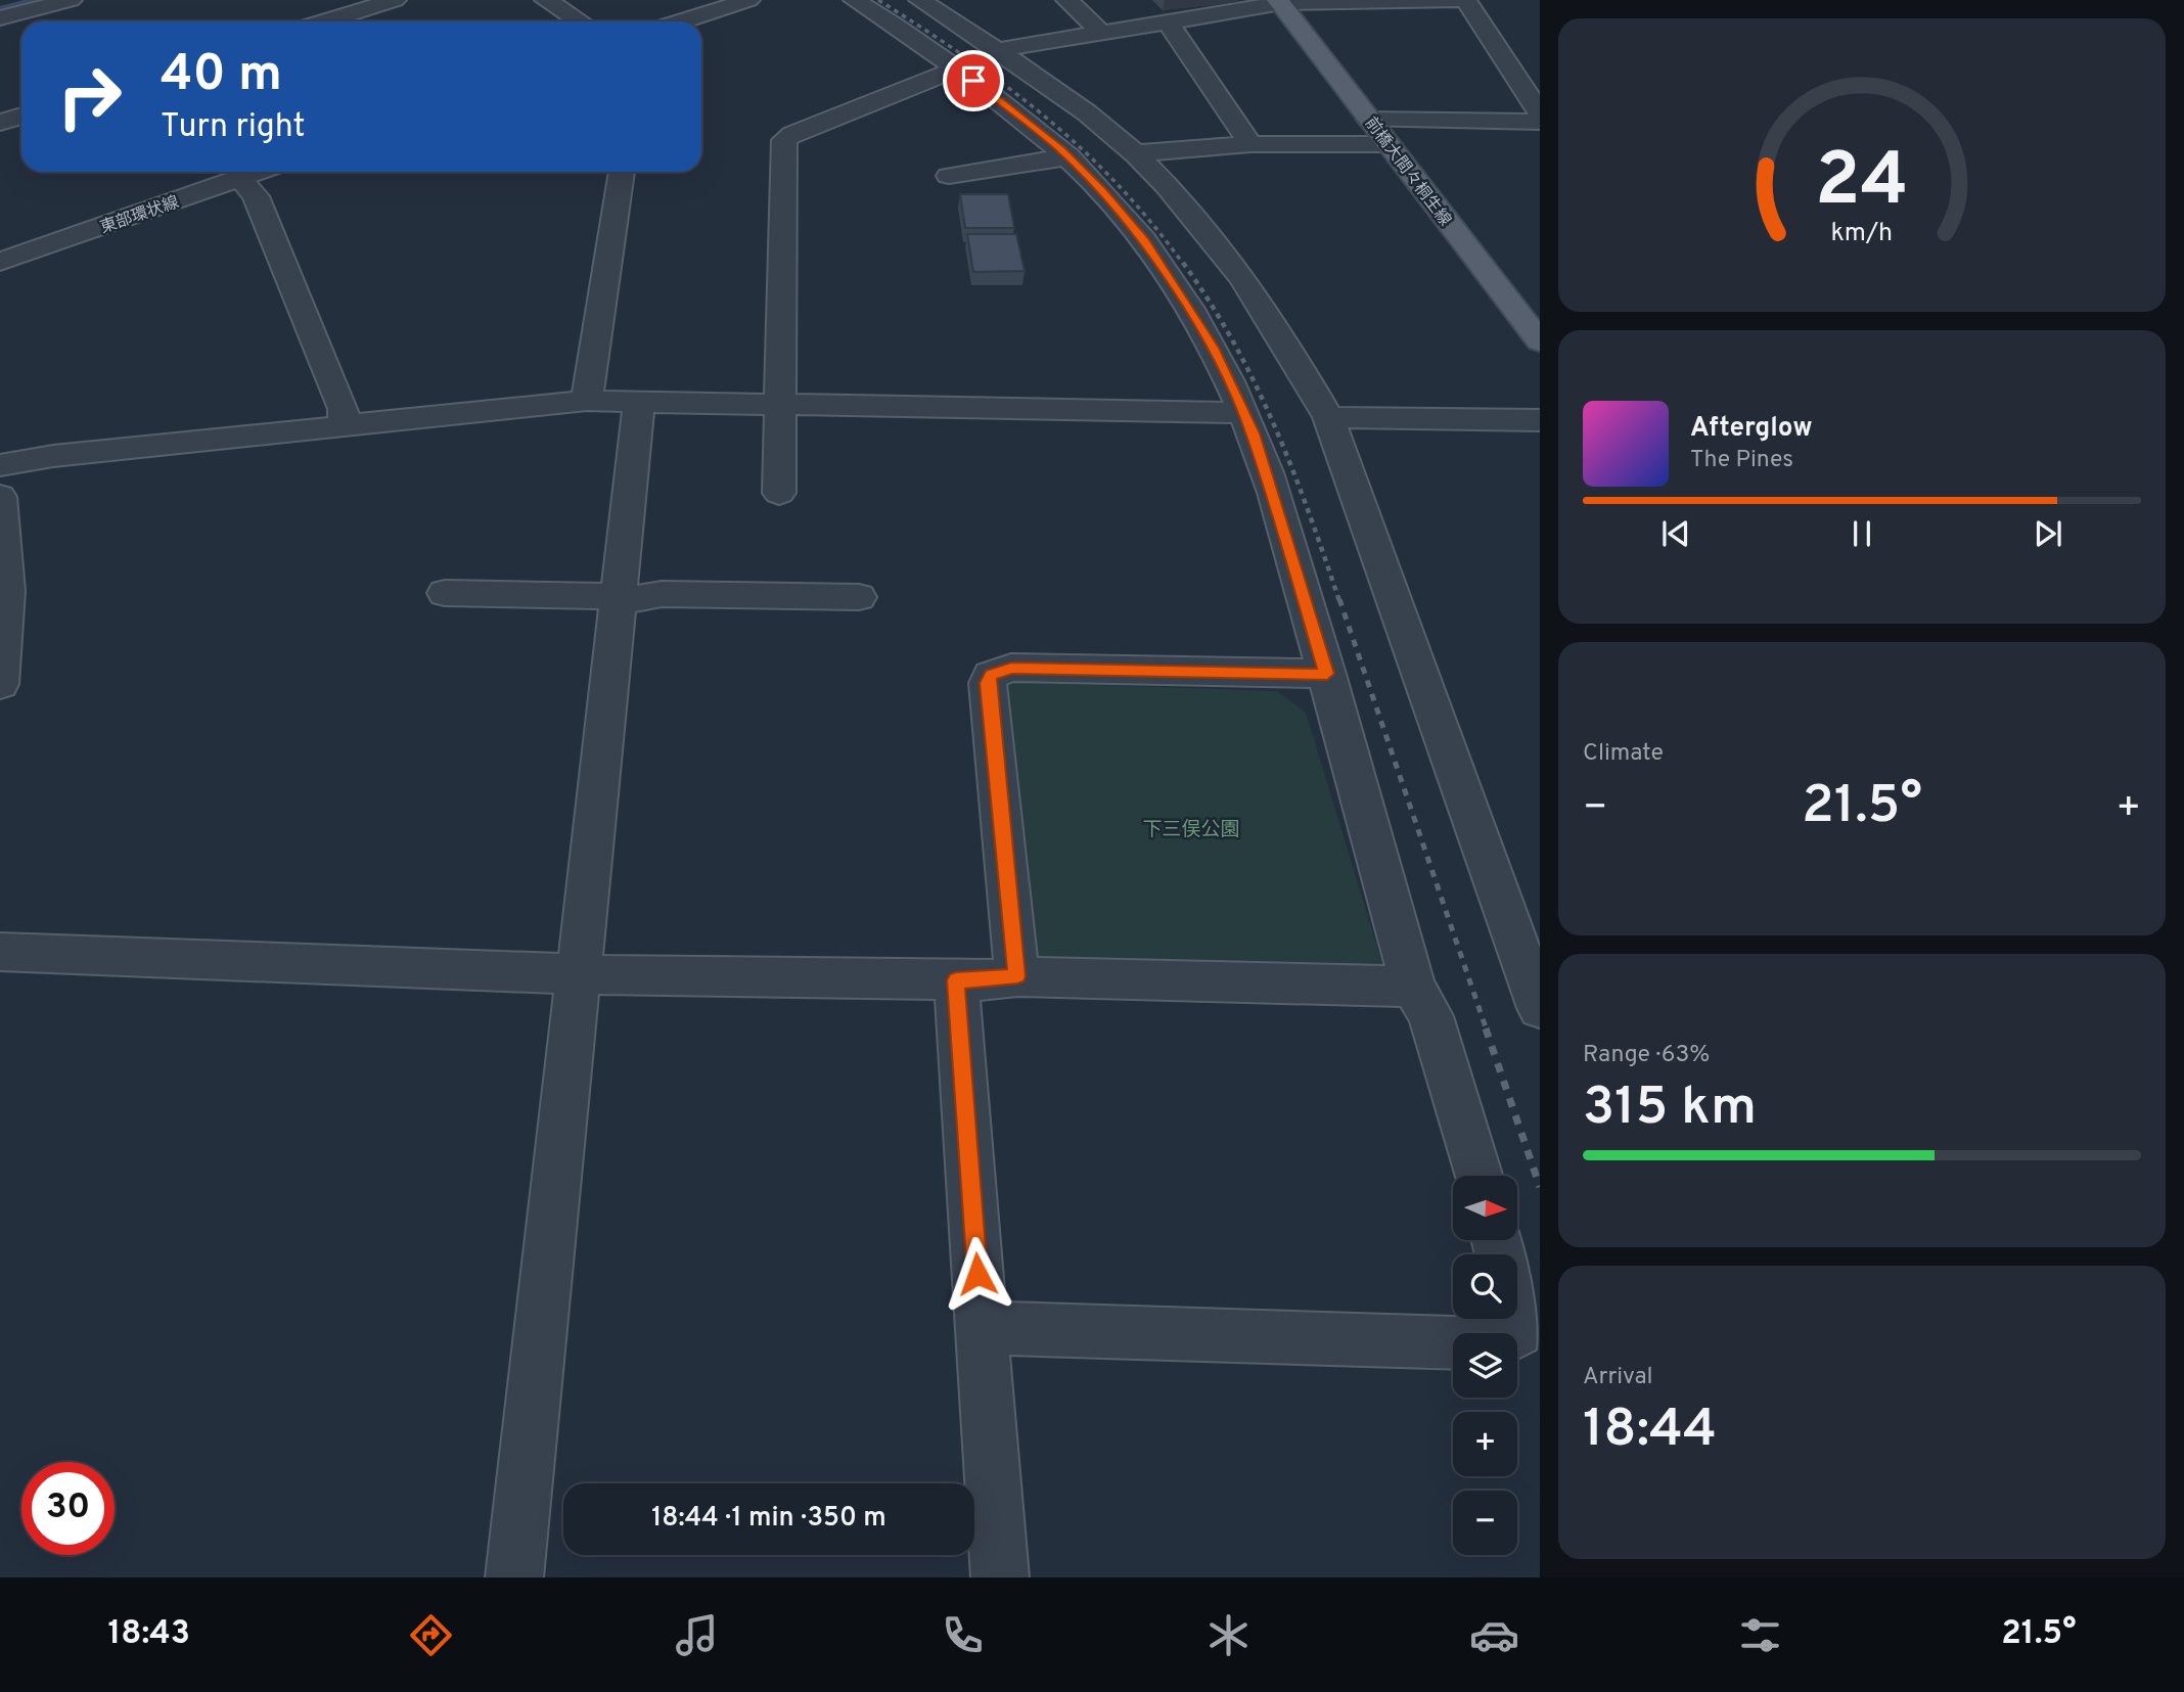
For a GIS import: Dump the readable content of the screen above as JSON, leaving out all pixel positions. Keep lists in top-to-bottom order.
{
  "streets": {
    "main road": ["前橋大間々桐生線"],
    "street": ["東部環状線"]
  },
  "parks": ["下三俣公園"],
  "north": "right",
  "page": {
    "turn": ["40 m", "Turn right"],
    "song": ["Afterglow", "The Pines"],
    "tile": [
      "Climate",
      ["Range · 63%", "315 km"],
      ["Arrival", "18:44"]
    ],
    "heat": ["−", "21.5°", "+"],
    "map_buttons": ["+", "−"],
    "limit": "30",
    "trip": "18:44 · 1 min · 350 m",
    "tabs": ["18:43", "21.5°"],
    "gauge": ["24", "km/h"]
  }
}
